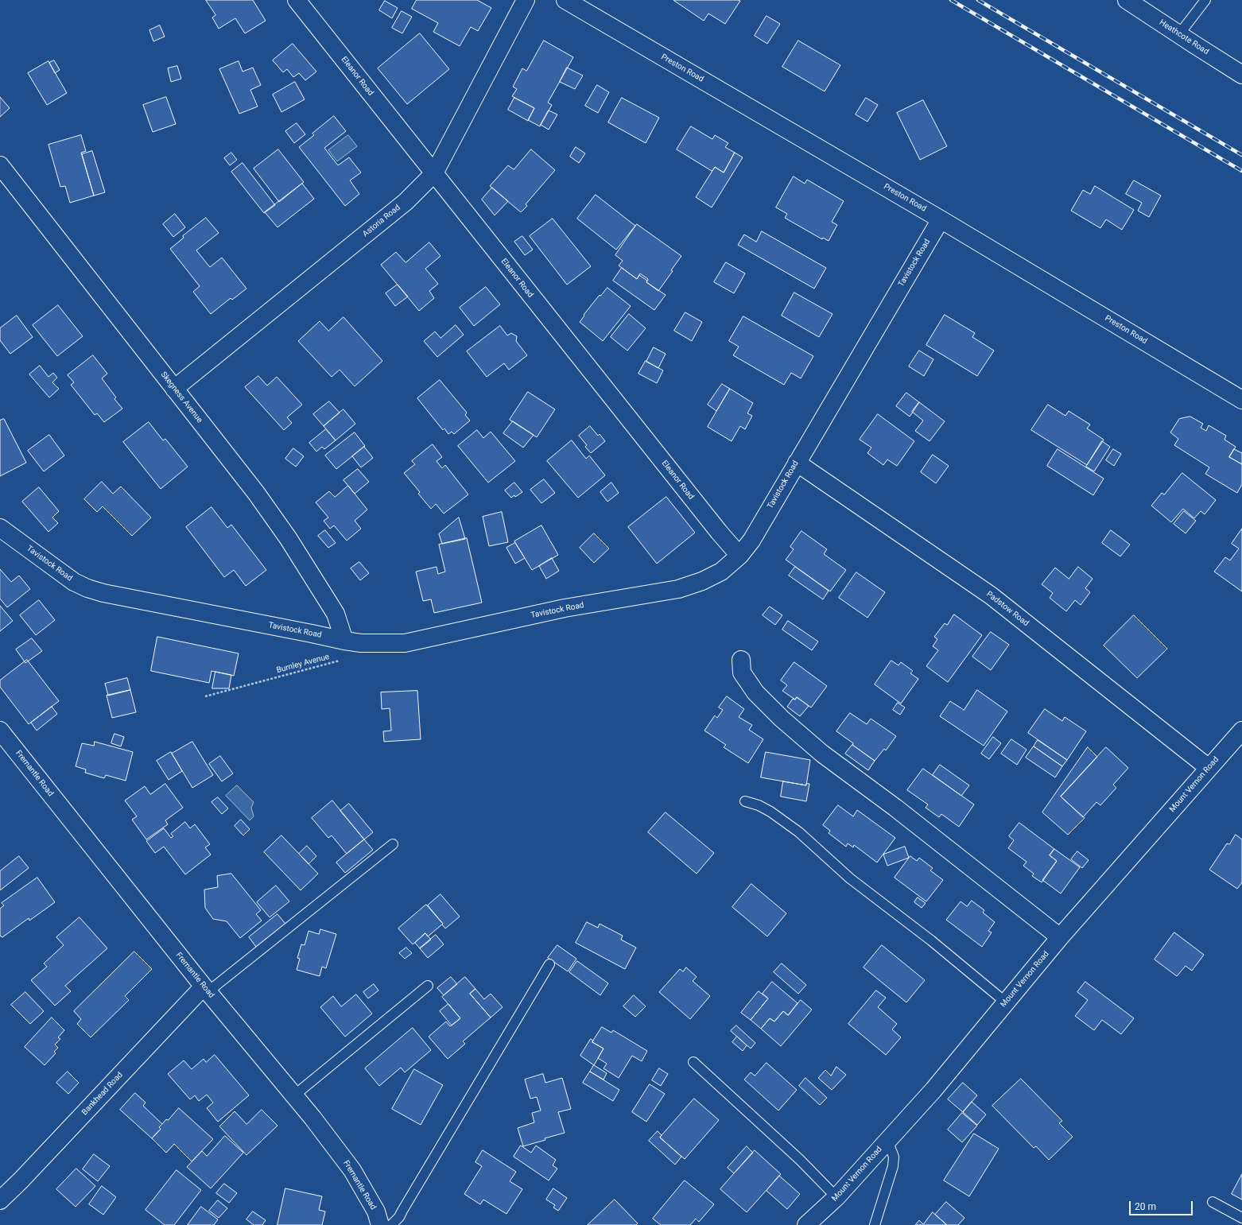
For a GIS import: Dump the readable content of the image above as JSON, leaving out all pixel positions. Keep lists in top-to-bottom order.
{
  "streets": {
    "street": [
      "Heathcote Road",
      "Preston Road",
      "Eleanor Road",
      "Astoria Road",
      "Tavistock Road",
      "Skegness Avenue",
      "Padstow Road",
      "Fremantle Road",
      "Mount Vernon Road",
      "Bankhead Road"
    ],
    "path": ["Burnley Avenue"]
  },
  "crossings": [
    ["Preston Road", "Tavistock Road"],
    ["Eleanor Road", "Astoria Road"],
    ["Eleanor Road", "Tavistock Road"],
    ["Astoria Road", "Skegness Avenue"],
    ["Tavistock Road", "Skegness Avenue"],
    ["Tavistock Road", "Padstow Road"],
    ["Padstow Road", "Mount Vernon Road"],
    ["Fremantle Road", "Bankhead Road"]
  ],
  "scale_bar": "20 m"
}
